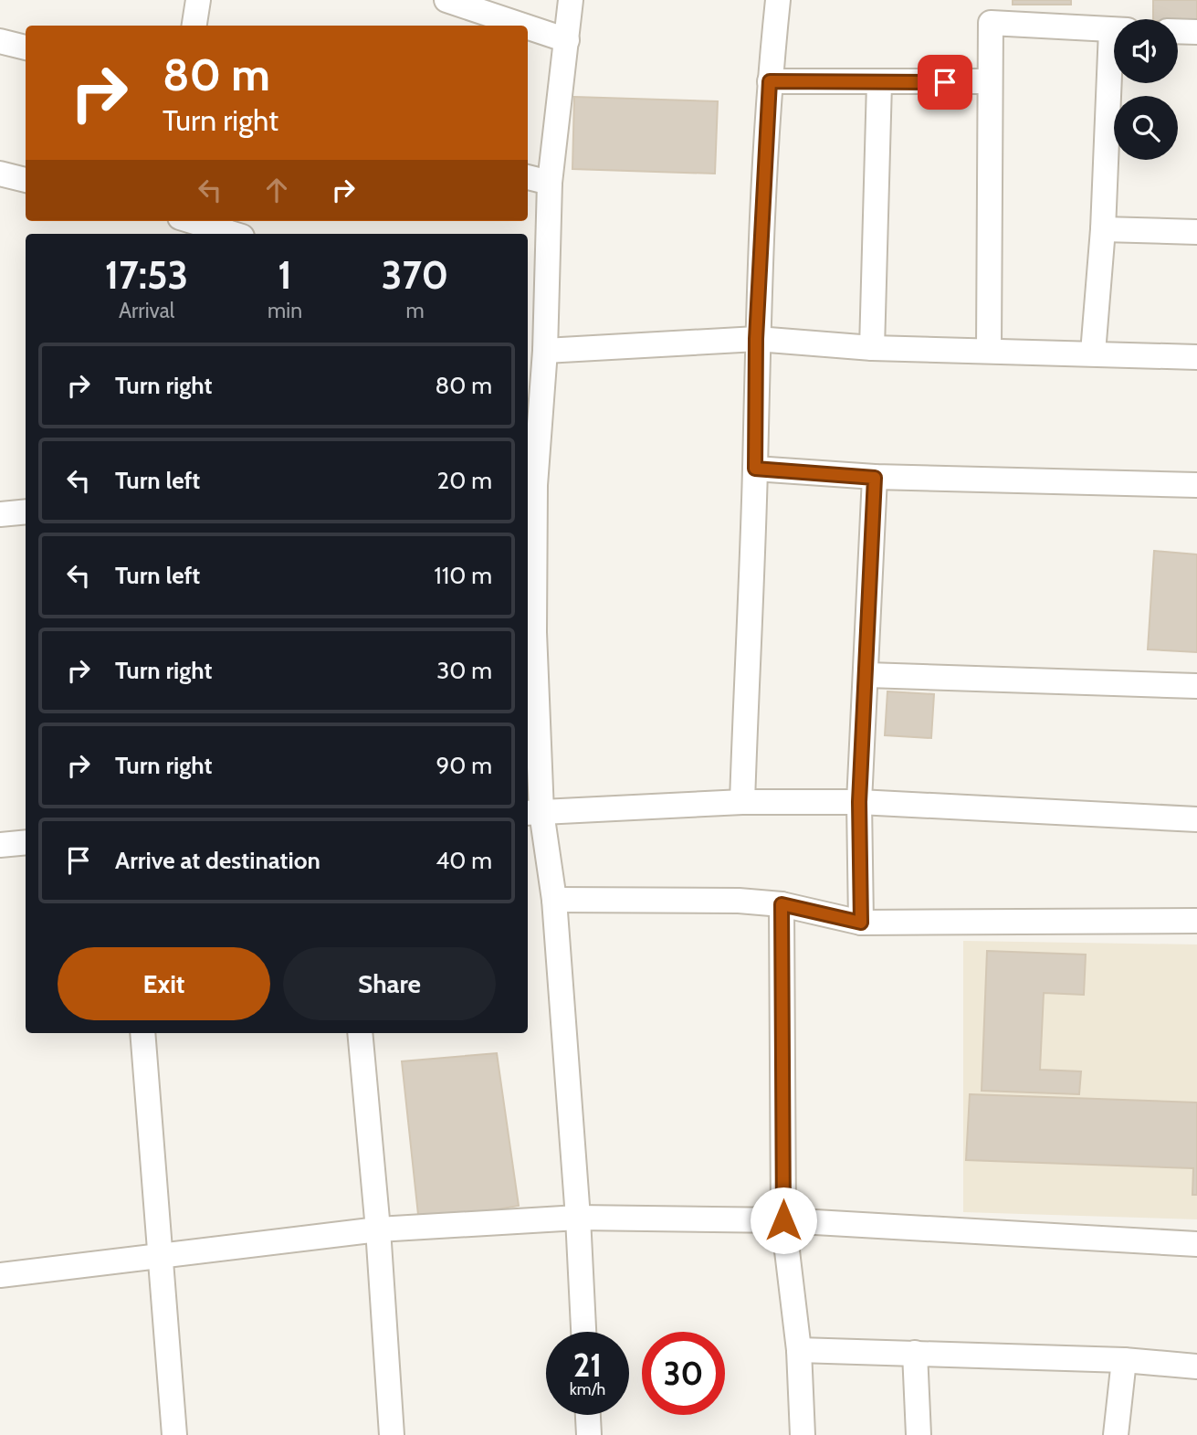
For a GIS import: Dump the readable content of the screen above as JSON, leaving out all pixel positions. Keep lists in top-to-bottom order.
{
  "page": {
    "turn": ["80 m", "Turn right"],
    "eta": [
      "17:53",
      "Arrival",
      "1",
      "min",
      "370",
      "m"
    ],
    "list": [
      {
        "name": "Turn right",
        "value": "80 m"
      },
      {
        "name": "Turn left",
        "value": "20 m"
      },
      {
        "name": "Turn left",
        "value": "110 m"
      },
      {
        "name": "Turn right",
        "value": "30 m"
      },
      {
        "name": "Turn right",
        "value": "90 m"
      },
      {
        "name": "Arrive at destination",
        "value": "40 m"
      }
    ],
    "buttons": ["Exit", "Share"],
    "speed": "21 km/h",
    "limit": "30"
  }
}
